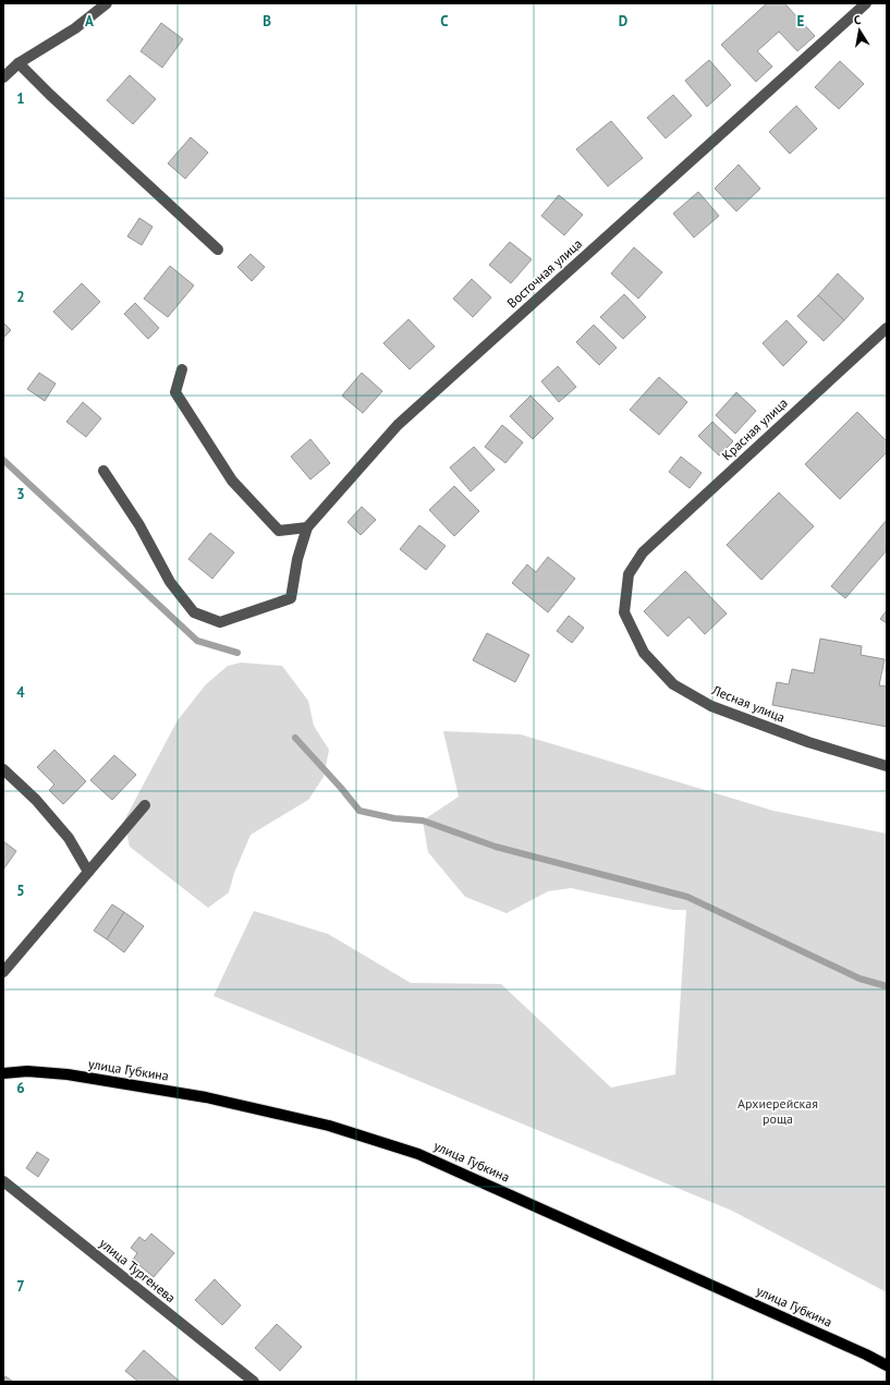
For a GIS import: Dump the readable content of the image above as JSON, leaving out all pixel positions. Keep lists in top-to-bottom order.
{
  "streets": {
    "main road": ["улица Губкина"],
    "street": [
      "Восточная улица",
      "Красная улица",
      "Лесная улица",
      "улица Тургенева"
    ]
  },
  "crossings": [
    ["Красная улица", "Лесная улица"]
  ],
  "parks": ["Архиерейская роща"],
  "north": "top",
  "grid": {
    "columns": [
      "A",
      "B",
      "C",
      "D",
      "E"
    ],
    "rows": [
      "1",
      "2",
      "3",
      "4",
      "5",
      "6",
      "7"
    ]
  }
}
